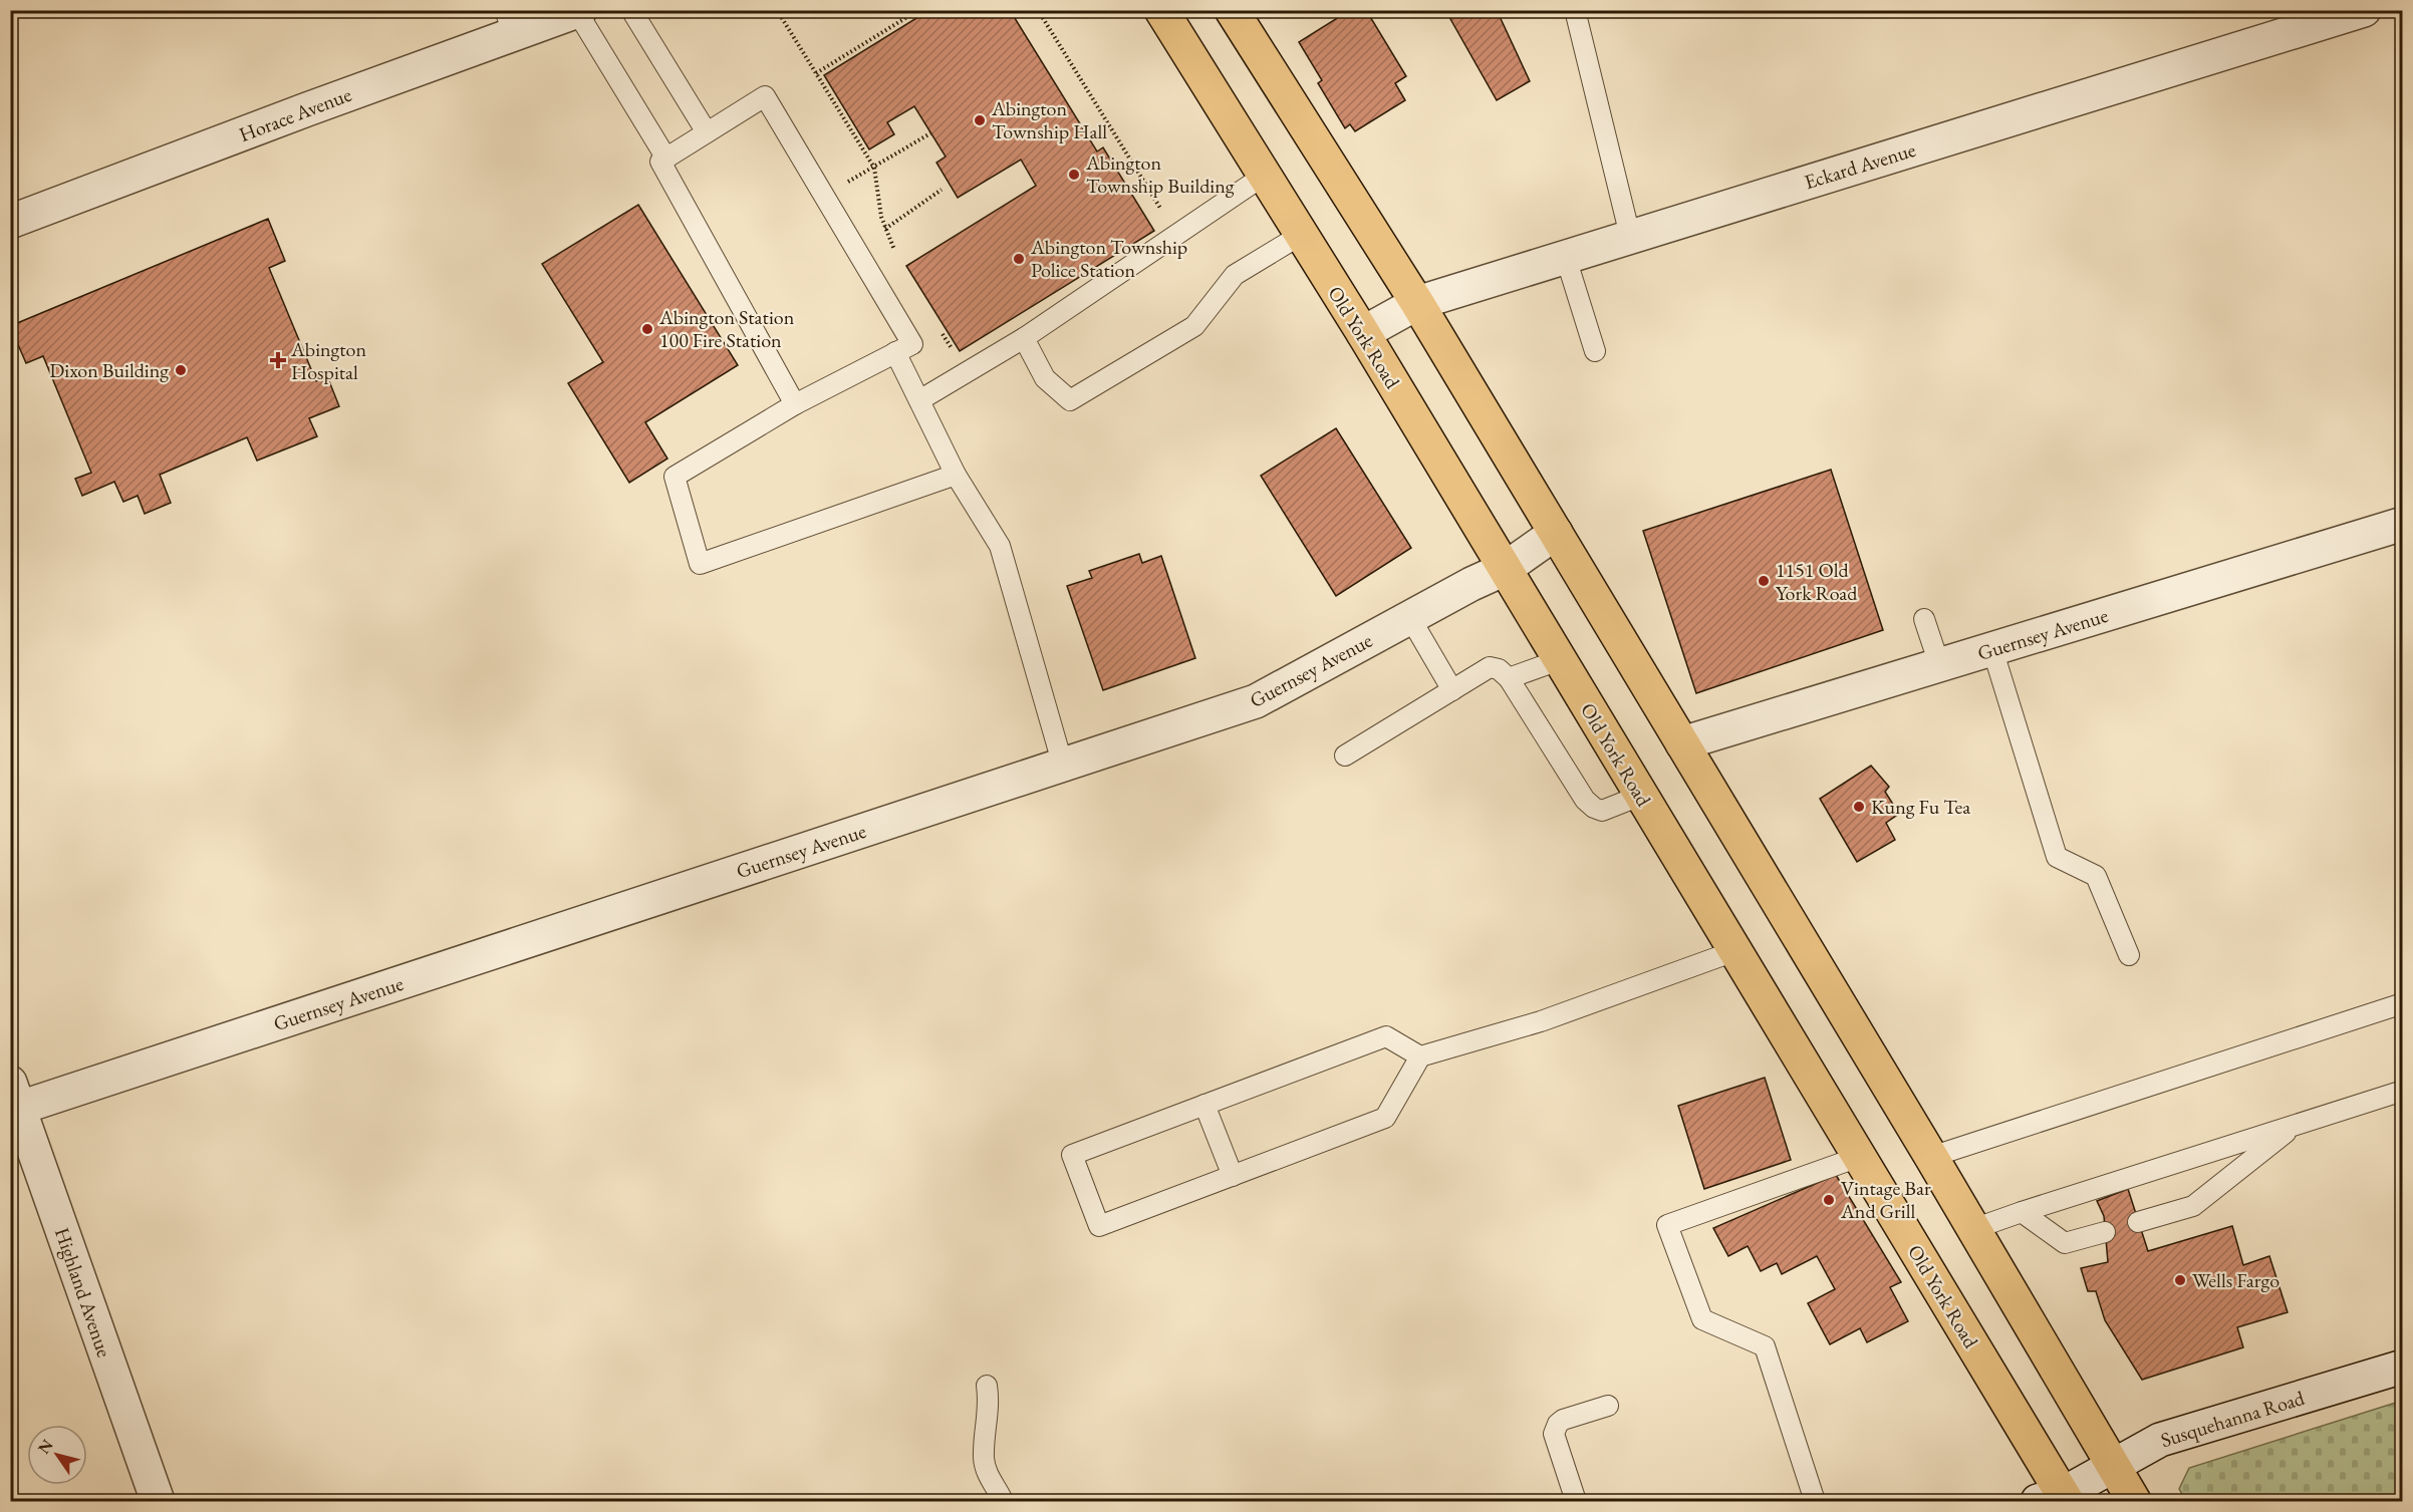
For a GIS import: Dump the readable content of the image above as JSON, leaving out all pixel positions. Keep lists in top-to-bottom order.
{
  "streets": {
    "highway": ["Old York Road"],
    "street": [
      "Horace Avenue",
      "Eckard Avenue",
      "Guernsey Avenue",
      "Highland Avenue",
      "Susquehanna Road"
    ]
  },
  "crossings": [
    ["Eckard Avenue", "Old York Road"],
    ["Old York Road", "Guernsey Avenue"],
    ["Old York Road", "Susquehanna Road"],
    ["Guernsey Avenue", "Highland Avenue"]
  ],
  "places": {
    "other": [
      "Abington Township Hall",
      "Abington Township Building",
      "Abington Township Police Station",
      "Abington Station 100 Fire Station",
      "Dixon Building",
      "1151 Old York Road",
      "Kung Fu Tea",
      "Vintage Bar And Grill",
      "Wells Fargo"
    ],
    "health": ["Abington Hospital"]
  },
  "north": "top left"
}
